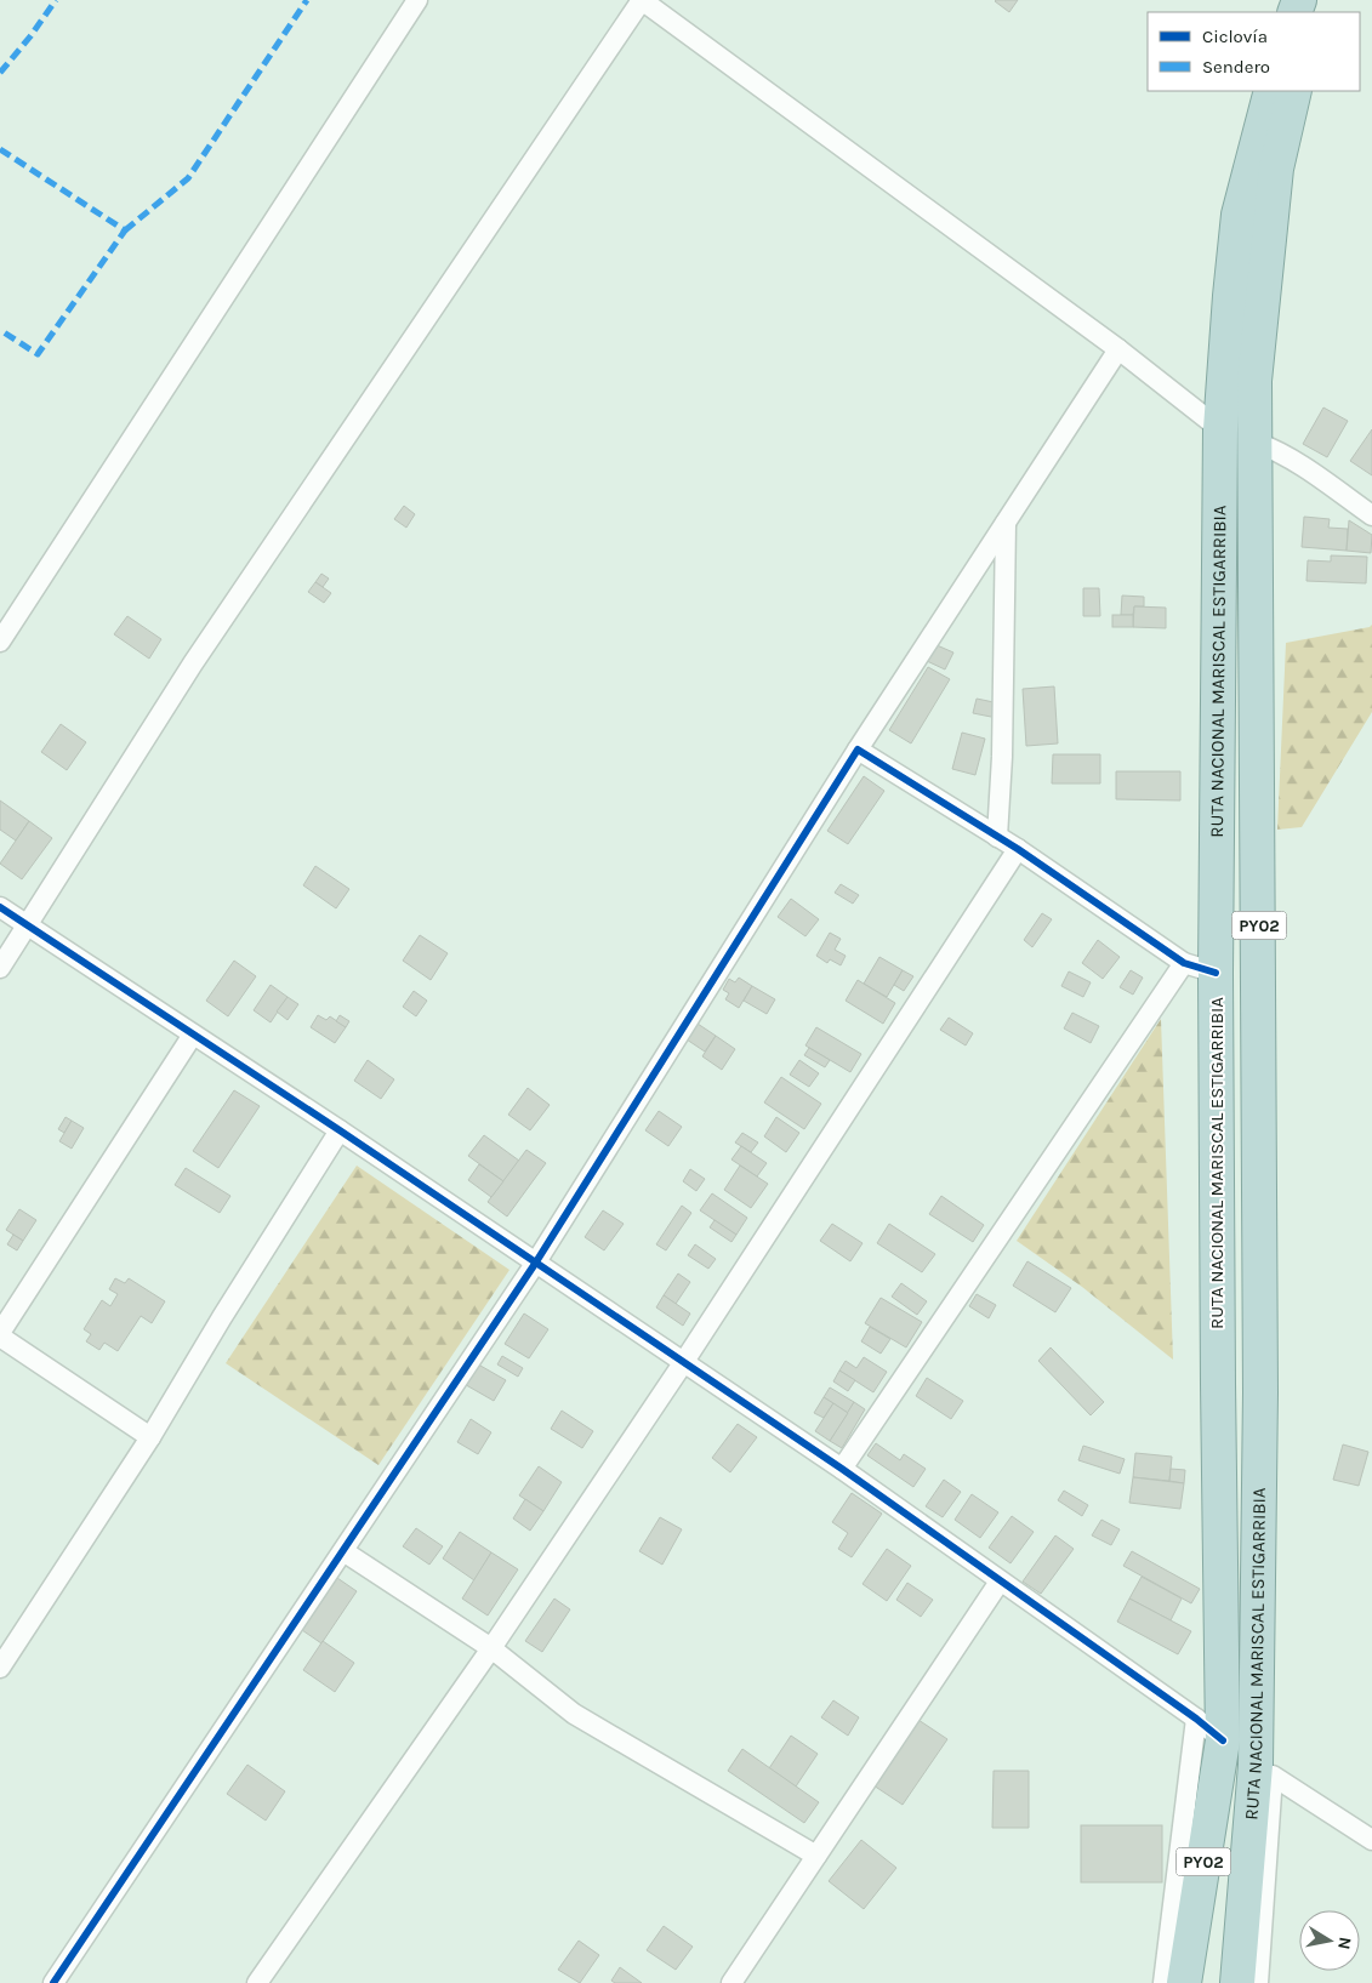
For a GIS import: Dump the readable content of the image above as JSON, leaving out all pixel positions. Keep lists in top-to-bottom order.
{
  "streets": {
    "highway": ["RUTA NACIONAL MARISCAL ESTIGARRIBIA", "PY02"]
  },
  "legend": ["Ciclovía", "Sendero"],
  "north": "right"
}
